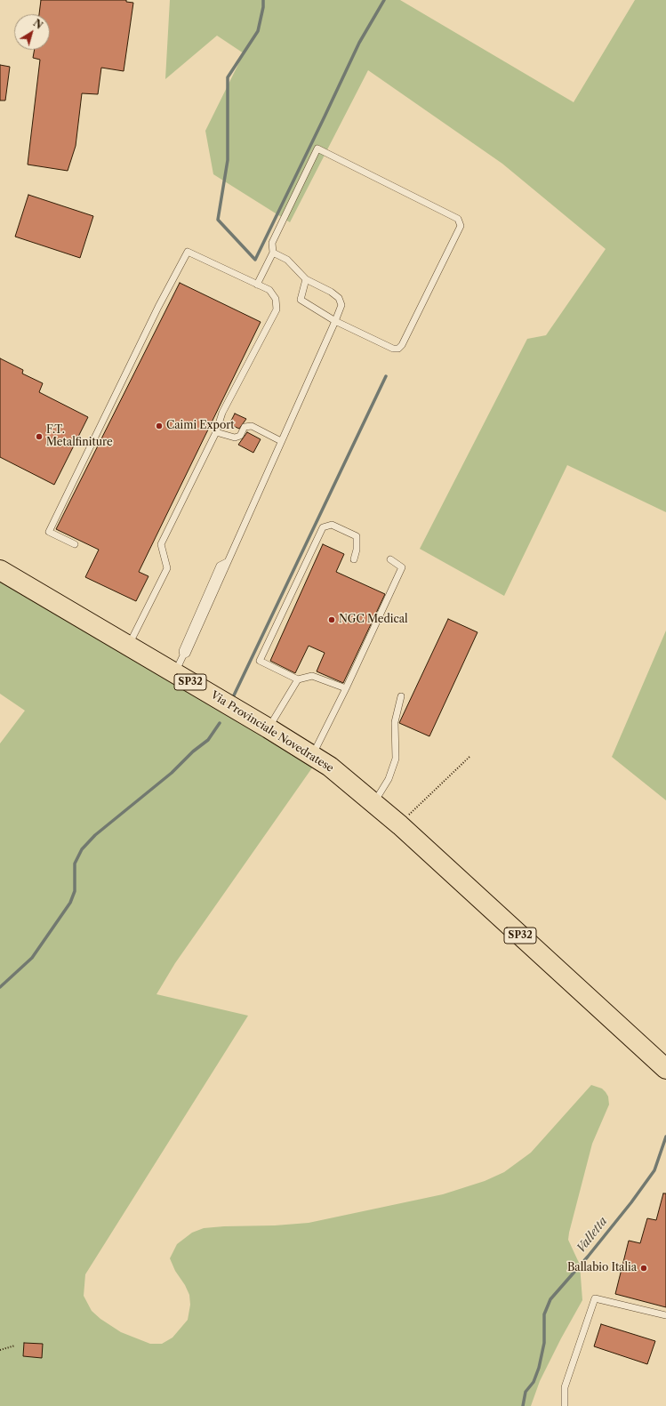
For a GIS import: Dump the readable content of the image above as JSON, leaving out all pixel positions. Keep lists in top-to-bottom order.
{
  "streets": {
    "main road": ["SP32", "Via Provinciale Novedratese"]
  },
  "crossings": [
    ["SP32", "Via Provinciale Novedratese"]
  ],
  "water": ["Valletta"],
  "places": [
    "Caimi Export",
    "F.T. Metalfiniture",
    "NGC Medical",
    "Ballabio Italia"
  ],
  "north": "top right"
}
